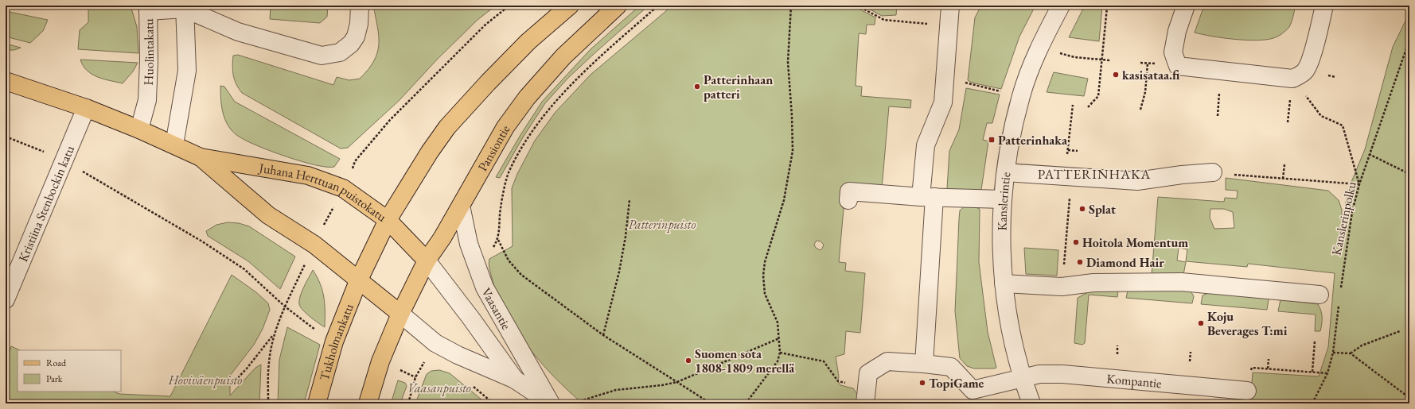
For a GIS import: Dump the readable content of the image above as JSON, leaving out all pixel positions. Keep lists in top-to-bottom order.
{
  "streets": {
    "main road": ["Pansiontie", "Juhana Herttuan puistokatu", "Tukholmankatu"],
    "street": [
      "Huolintakatu",
      "Kanslerintie",
      "Kristiina Stenbockin katu",
      "Vaasantie",
      "Kompantie"
    ],
    "path": ["Kanslerinpolku"]
  },
  "crossings": [
    ["Huolintakatu", "Juhana Herttuan puistokatu"],
    ["Pansiontie", "Juhana Herttuan puistokatu"],
    ["Pansiontie", "Vaasantie"],
    ["Juhana Herttuan puistokatu", "Kristiina Stenbockin katu"],
    ["Juhana Herttuan puistokatu", "Vaasantie"],
    ["Juhana Herttuan puistokatu", "Tukholmankatu"],
    ["Kanslerintie", "Kompantie"]
  ],
  "districts": ["PATTERINHAKA"],
  "parks": ["Patterinpuisto", "Hoviväenpuisto", "Vaasanpuisto"],
  "places": {
    "other": [
      "kasisataa.fi",
      "Patterinhaan patteri",
      "Splat",
      "Hoitola Momentum",
      "Diamond Hair",
      "Koju Beverages T:mi",
      "Suomen sota 1808-1809 merellä",
      "TopiGame"
    ],
    "transit": ["Patterinhaka"]
  },
  "legend": ["Road", "Park"]
}
